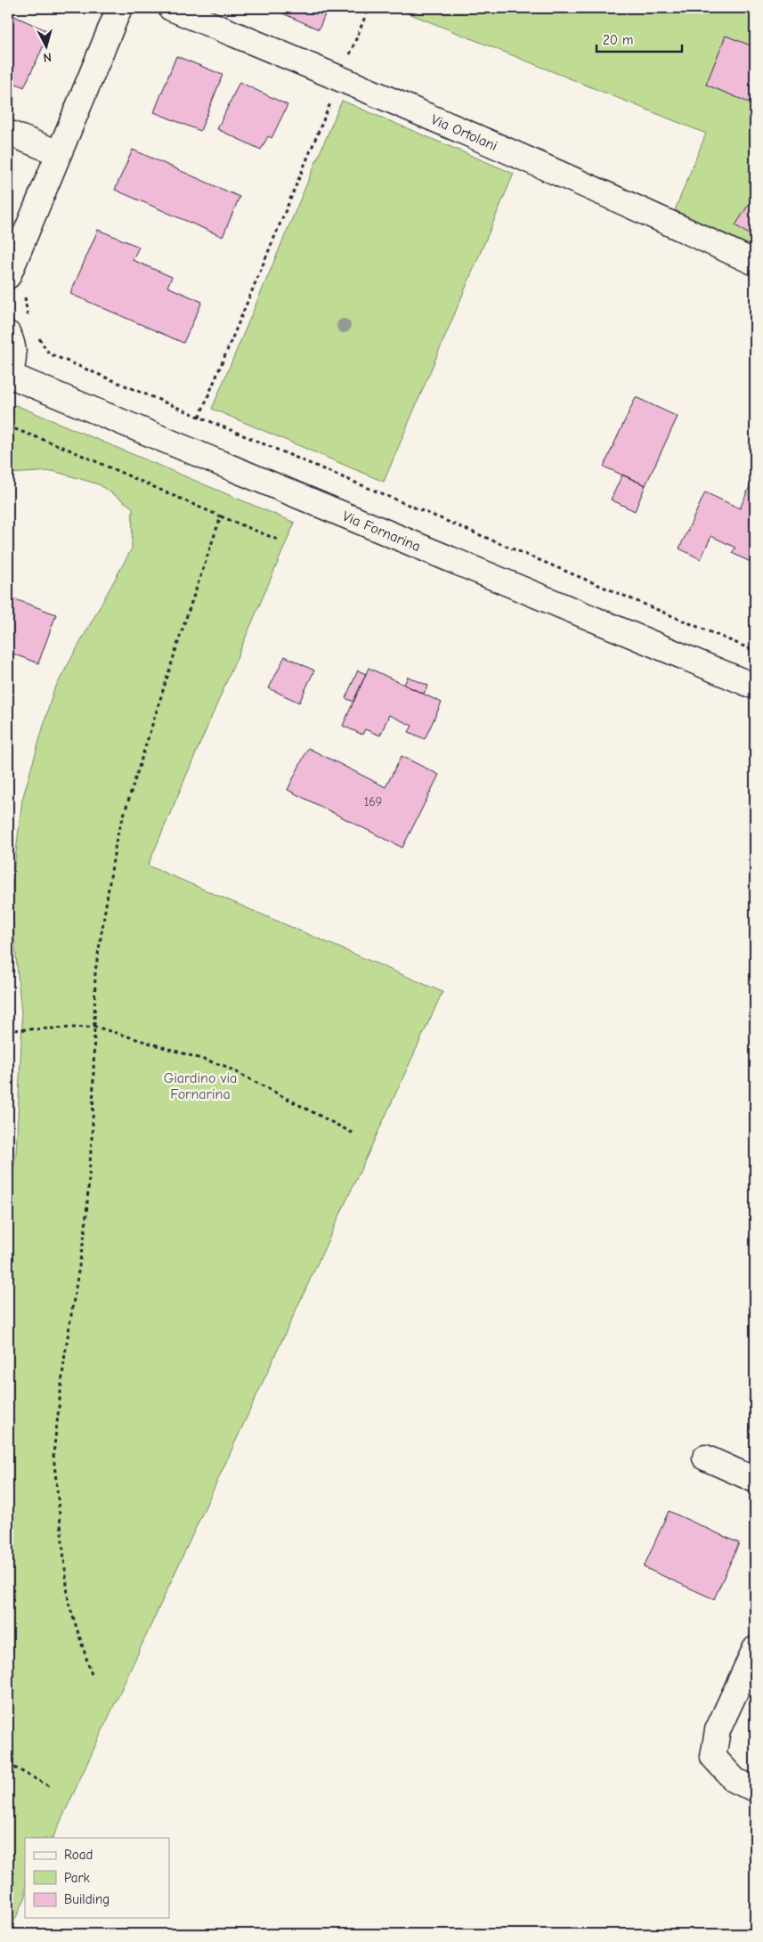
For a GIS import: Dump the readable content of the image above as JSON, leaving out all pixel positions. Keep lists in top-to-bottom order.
{
  "streets": {
    "street": ["Via Ortolani", "Via Fornarina"]
  },
  "parks": ["Giardino via Fornarina"],
  "house_numbers": ["169"],
  "legend": ["Road", "Park", "Building"],
  "scale_bar": "20 m",
  "north": "bottom"
}
